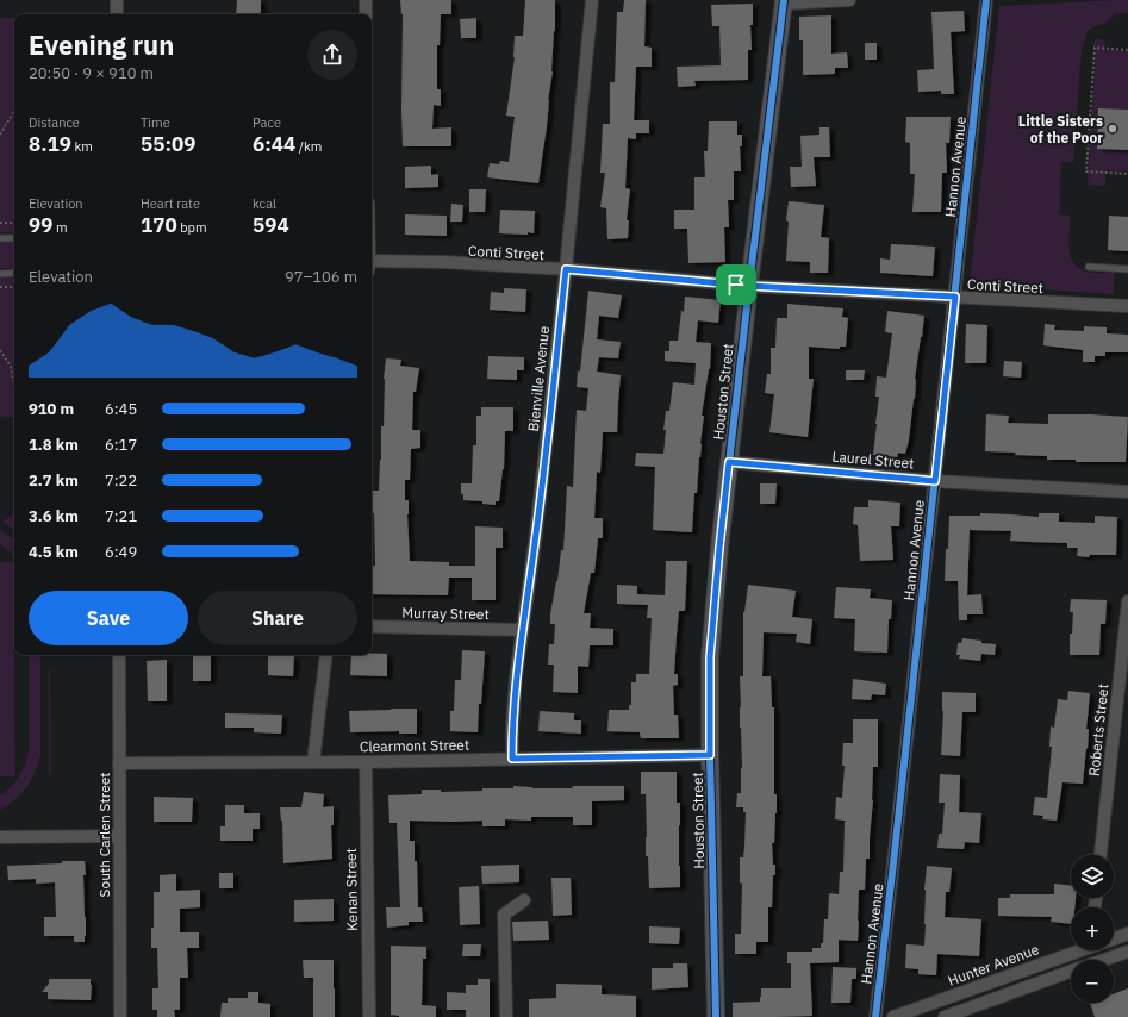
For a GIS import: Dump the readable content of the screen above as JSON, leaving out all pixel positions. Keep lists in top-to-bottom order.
{
  "streets": {
    "street": [
      "Hannon Avenue",
      "Conti Street",
      "Bienville Avenue",
      "Houston Street",
      "Laurel Street",
      "Murray Street",
      "Roberts Street",
      "Clearmont Street",
      "South Carlen Street",
      "Kenan Street",
      "Hunter Avenue"
    ]
  },
  "crossings": [
    ["Hannon Avenue", "Conti Street"],
    ["Hannon Avenue", "Laurel Street"],
    ["Conti Street", "Bienville Avenue"],
    ["Conti Street", "Houston Street"],
    ["Bienville Avenue", "Murray Street"],
    ["Bienville Avenue", "Clearmont Street"],
    ["Houston Street", "Laurel Street"],
    ["Houston Street", "Clearmont Street"],
    ["Clearmont Street", "South Carlen Street"],
    ["Clearmont Street", "Kenan Street"]
  ],
  "places": ["Little Sisters of the Poor"],
  "page": {
    "heading": ["Evening run", "20:50 · 9 × 910 m"],
    "stats": [
      ["Distance", "8.19 km"],
      ["Time", "55:09"],
      ["Pace", "6:44 /km"],
      ["Elevation", "99 m"],
      ["Heart rate", "170 bpm"],
      ["kcal", "594"]
    ],
    "chart": ["Elevation", "97–106 m"],
    "list": [
      {
        "name": "910 m",
        "note": "6:45"
      },
      {
        "name": "1.8 km",
        "note": "6:17"
      },
      {
        "name": "2.7 km",
        "note": "7:22"
      },
      {
        "name": "3.6 km",
        "note": "7:21"
      },
      {
        "name": "4.5 km",
        "note": "6:49"
      }
    ],
    "buttons": ["Save", "Share"],
    "map_buttons": ["+", "−"]
  }
}
